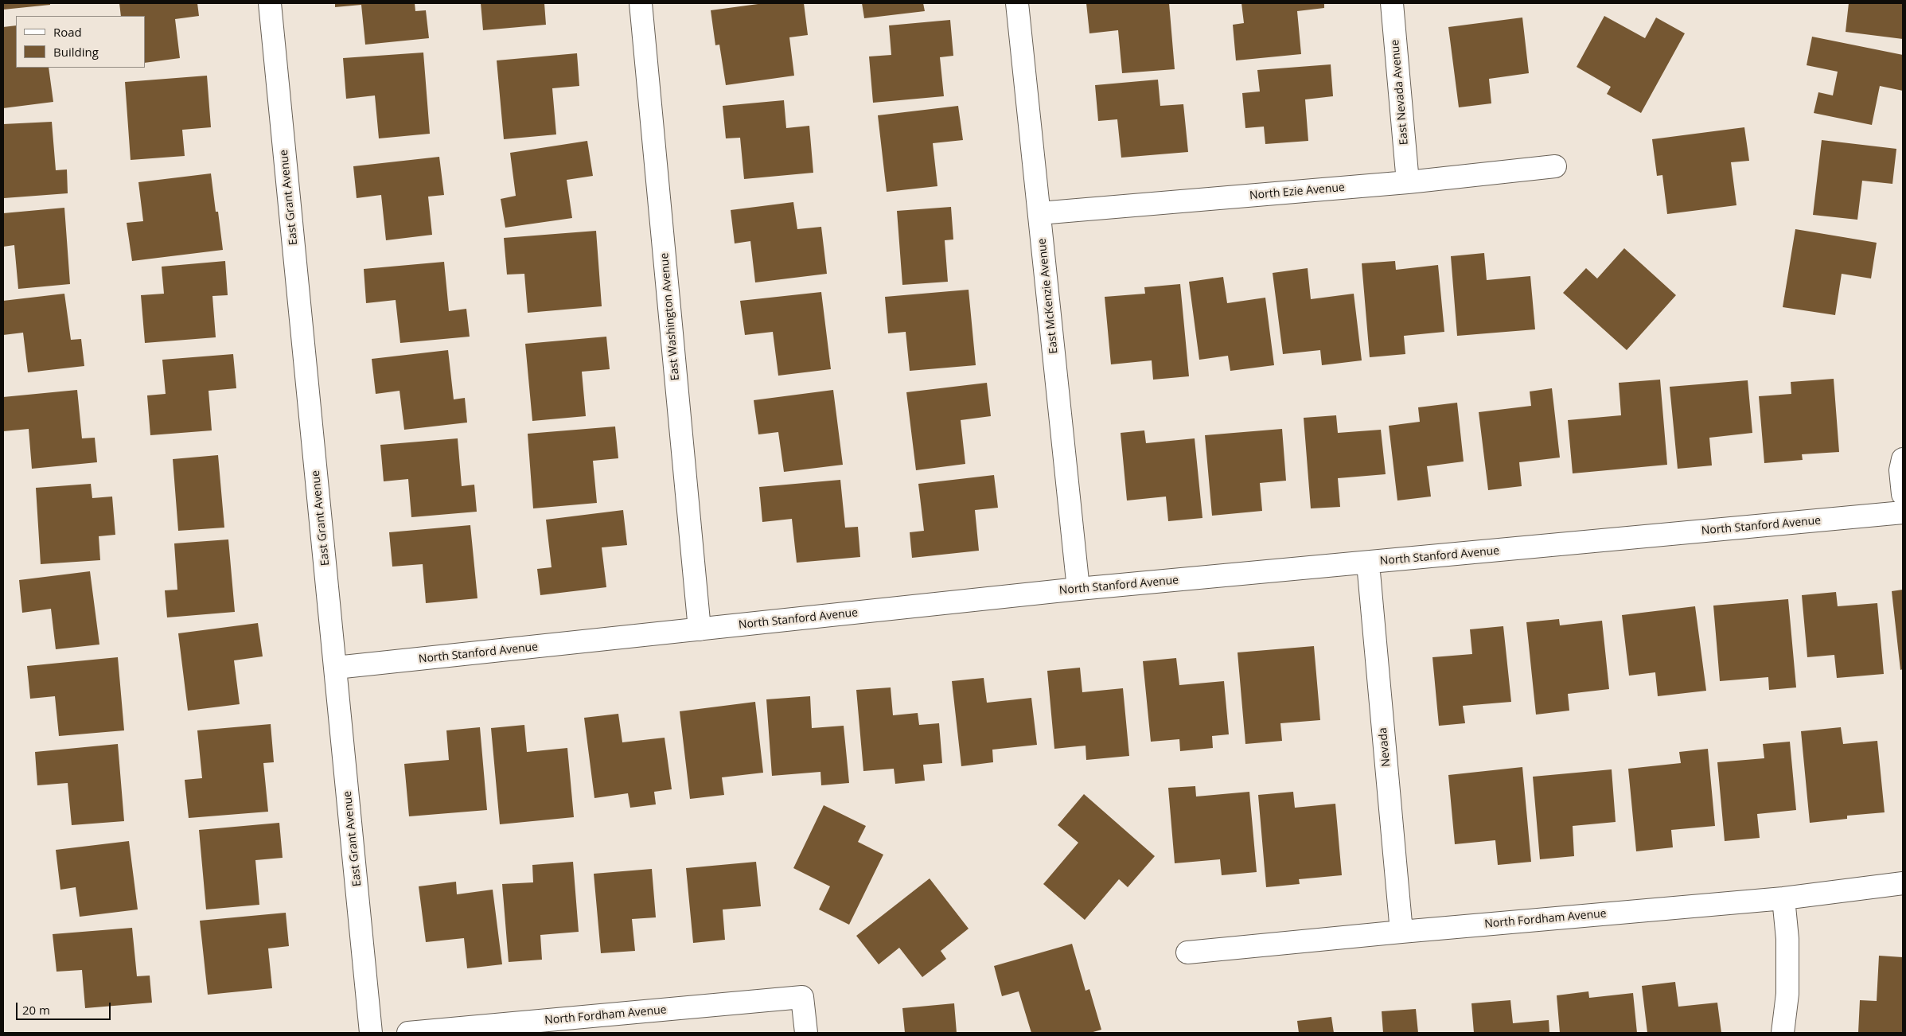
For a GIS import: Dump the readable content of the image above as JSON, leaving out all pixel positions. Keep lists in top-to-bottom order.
{
  "streets": {
    "street": [
      "East Nevada Avenue",
      "North Ezie Avenue",
      "East Grant Avenue",
      "East McKenzie Avenue",
      "East Washington Avenue",
      "North Stanford Avenue",
      "Nevada",
      "North Fordham Avenue"
    ]
  },
  "crossings": [
    ["East Nevada Avenue", "North Ezie Avenue"],
    ["North Ezie Avenue", "East McKenzie Avenue"],
    ["East Grant Avenue", "North Stanford Avenue"],
    ["East McKenzie Avenue", "North Stanford Avenue"],
    ["East Washington Avenue", "North Stanford Avenue"],
    ["North Stanford Avenue", "Nevada"],
    ["Nevada", "North Fordham Avenue"]
  ],
  "legend": ["Road", "Building"],
  "scale_bar": "20 m"
}
